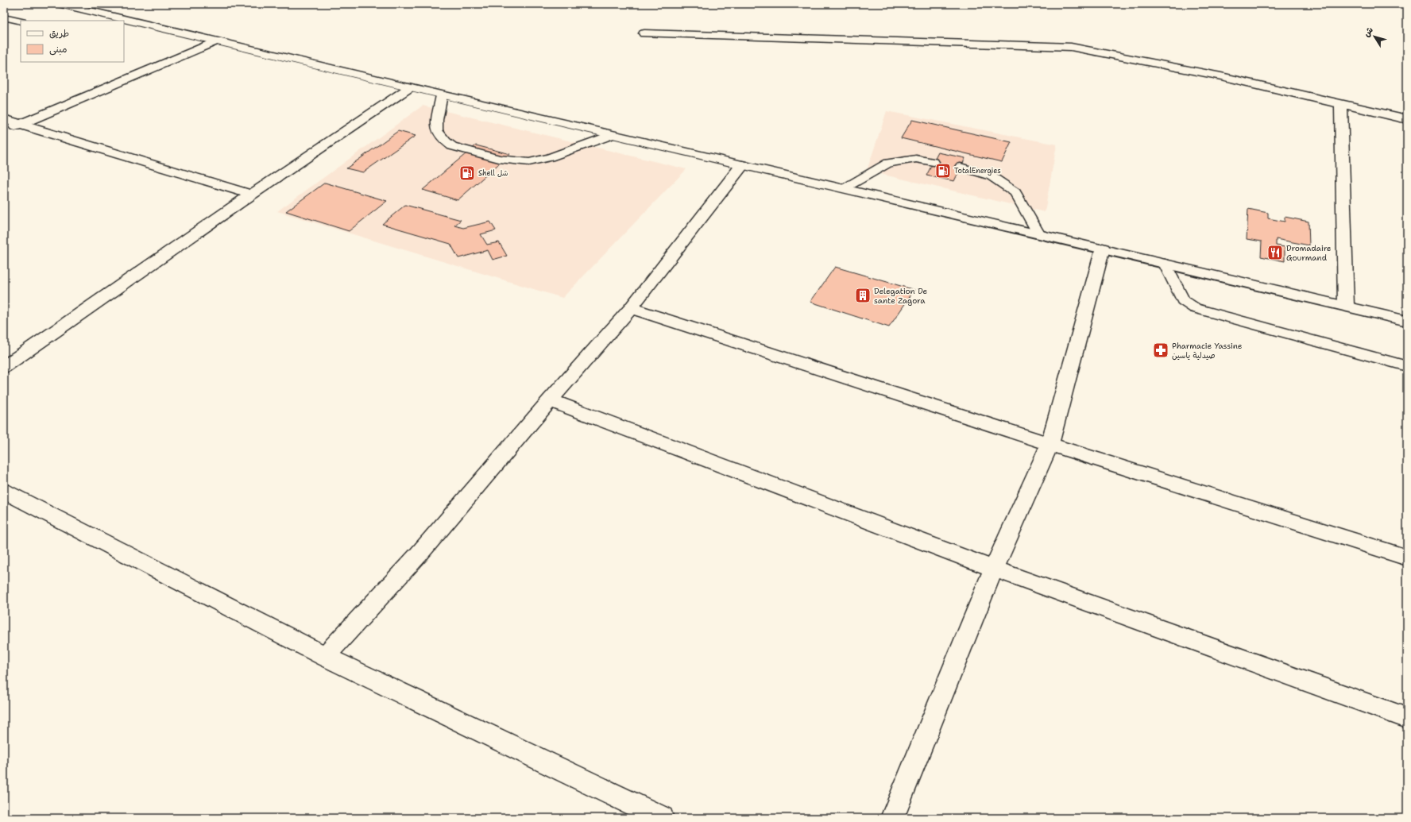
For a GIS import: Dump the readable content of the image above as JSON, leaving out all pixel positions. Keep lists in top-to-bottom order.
{
  "places": {
    "fuel station": ["TotalEnergies", "Shell شل"],
    "restaurant": ["Dromadaire Gourmand"],
    "building": ["Delegation De sante Zagora"],
    "pharmacy": ["Pharmacie Yassine صيدلية ياسين"]
  },
  "legend": ["طريق", "مبنى"],
  "north": "top left"
}
